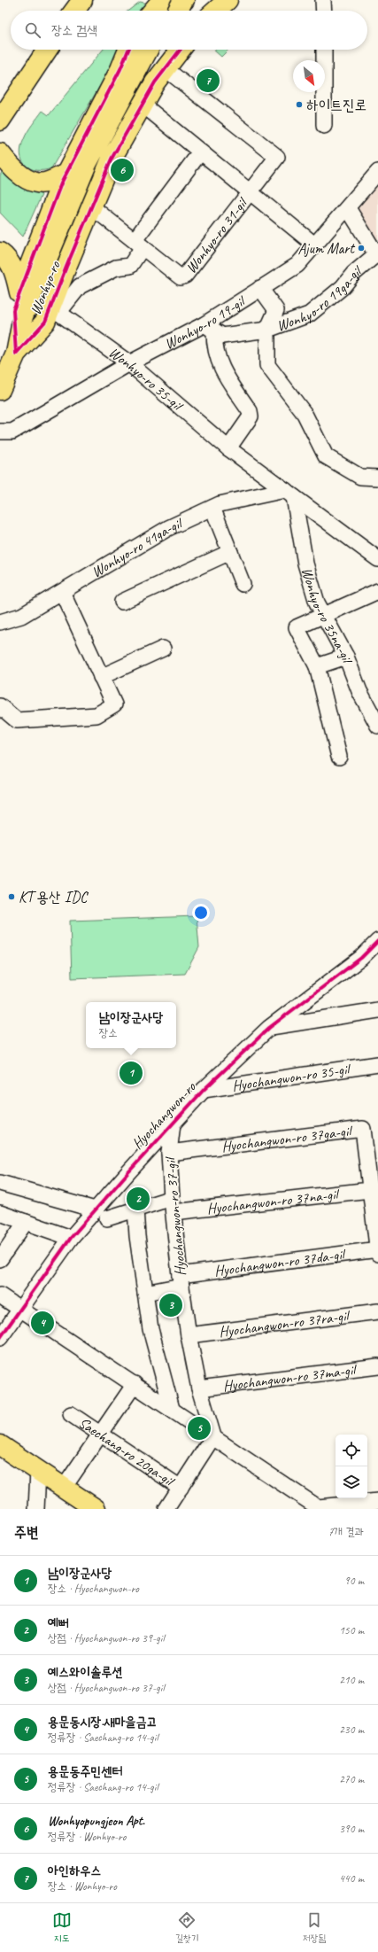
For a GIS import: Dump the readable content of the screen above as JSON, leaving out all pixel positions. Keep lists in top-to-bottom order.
{
  "streets": {
    "main road": ["Wonhyo-ro"],
    "street": [
      "Wonhyo-ro 31-gil",
      "Wonhyo-ro 19ga-gil",
      "Wonhyo-ro 19-gil",
      "Wonhyo-ro 35-gil",
      "Wonhyo-ro 41ga-gil",
      "Wonhyo-ro 35na-gil",
      "Hyochangwon-ro 35-gil",
      "Hyochangwon-ro",
      "Hyochangwon-ro 37ga-gil",
      "Hyochangwon-ro 37na-gil",
      "Hyochangwon-ro 37-gil",
      "Hyochangwon-ro 37da-gil",
      "Hyochangwon-ro 37ra-gil",
      "Hyochangwon-ro 37ma-gil",
      "Saechang-ro 20ga-gil"
    ]
  },
  "crossings": [
    ["Wonhyo-ro 31-gil", "Wonhyo-ro"],
    ["Wonhyo-ro 31-gil", "Wonhyo-ro 19-gil"],
    ["Wonhyo-ro", "Wonhyo-ro 35-gil"],
    ["Wonhyo-ro 19ga-gil", "Wonhyo-ro 19-gil"],
    ["Wonhyo-ro 19-gil", "Wonhyo-ro 35-gil"],
    ["Wonhyo-ro 35-gil", "Wonhyo-ro 41ga-gil"],
    ["Wonhyo-ro 35-gil", "Wonhyo-ro 35na-gil"],
    ["Wonhyo-ro 41ga-gil", "Wonhyo-ro 35na-gil"],
    ["Hyochangwon-ro 35-gil", "Hyochangwon-ro"],
    ["Hyochangwon-ro", "Hyochangwon-ro 37-gil"],
    ["Hyochangwon-ro 37ga-gil", "Hyochangwon-ro 37na-gil"],
    ["Hyochangwon-ro 37ga-gil", "Hyochangwon-ro 37-gil"],
    ["Hyochangwon-ro 37na-gil", "Hyochangwon-ro 37-gil"],
    ["Hyochangwon-ro 37-gil", "Hyochangwon-ro 37da-gil"],
    ["Hyochangwon-ro 37-gil", "Hyochangwon-ro 37ra-gil"],
    ["Hyochangwon-ro 37-gil", "Hyochangwon-ro 37ma-gil"]
  ],
  "places": ["하이트진로", "Ajum Mart", "KT 용산 IDC"],
  "north": "bottom right",
  "page": {
    "search": "장소 검색",
    "pins": [
      "7",
      "6",
      "1",
      "2",
      "3",
      "4",
      "5"
    ],
    "popup": ["남이장군사당", "장소"],
    "heading": ["주변", "7개 결과"],
    "list": [
      {
        "mark": "1",
        "name": "남이장군사당",
        "note": "장소 · Hyochangwon-ro",
        "value": "90 m"
      },
      {
        "mark": "2",
        "name": "예뻐",
        "note": "상점 · Hyochangwon-ro 39-gil",
        "value": "150 m"
      },
      {
        "mark": "3",
        "name": "예스와이솔루션",
        "note": "상점 · Hyochangwon-ro 37-gil",
        "value": "210 m"
      },
      {
        "mark": "4",
        "name": "용문동시장.새마을금고",
        "note": "정류장 · Saechang-ro 14-gil",
        "value": "230 m"
      },
      {
        "mark": "5",
        "name": "용문동주민센터",
        "note": "정류장 · Saechang-ro 14-gil",
        "value": "270 m"
      },
      {
        "mark": "6",
        "name": "Wonhyopungjeon Apt.",
        "note": "정류장 · Wonhyo-ro",
        "value": "390 m"
      },
      {
        "mark": "7",
        "name": "아인하우스",
        "note": "장소 · Wonhyo-ro",
        "value": "440 m"
      }
    ],
    "nav": ["지도", "길찾기", "저장됨"]
  }
}
